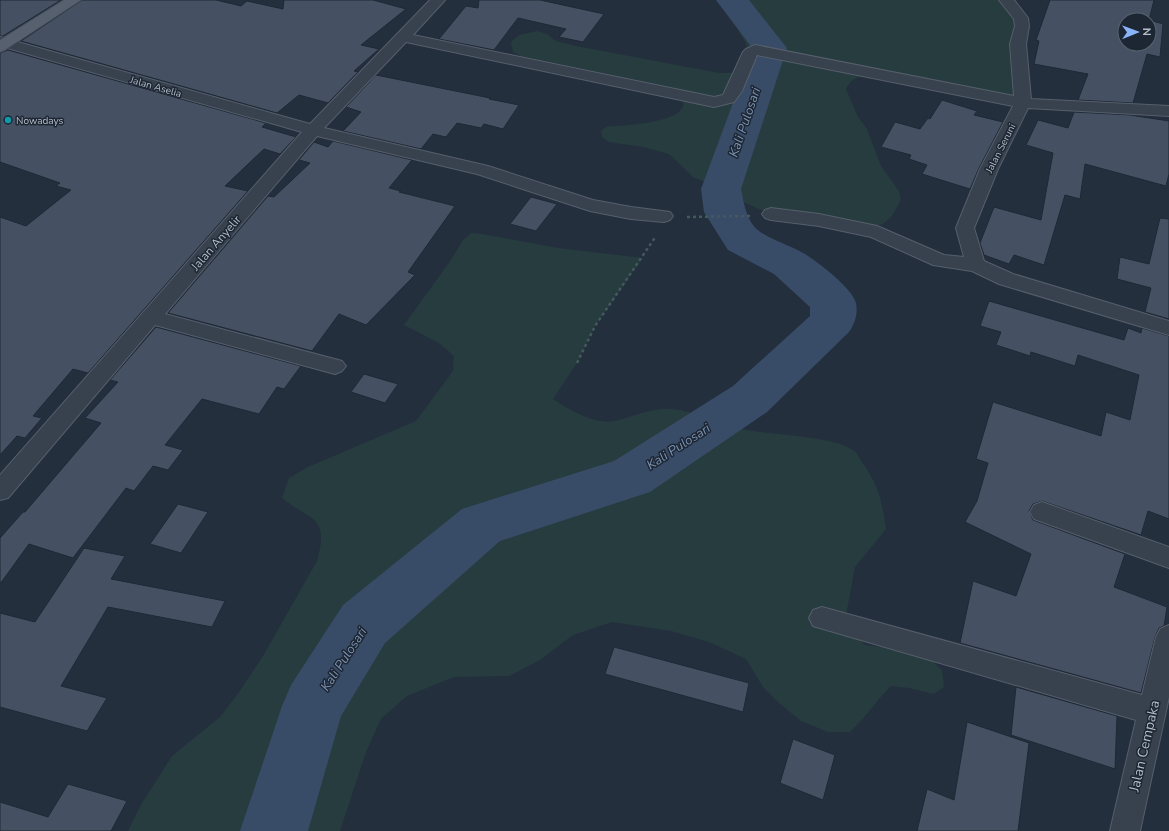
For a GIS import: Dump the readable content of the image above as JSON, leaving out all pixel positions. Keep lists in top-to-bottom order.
{
  "streets": {
    "street": [
      "Jalan Aselia",
      "Jalan Seruni",
      "Jalan Anyelir",
      "Jalan Cempaka"
    ]
  },
  "crossings": [
    ["Jalan Aselia", "Jalan Anyelir"]
  ],
  "water": ["Kali Pulosari"],
  "places": ["Nowadays"],
  "north": "right"
}
